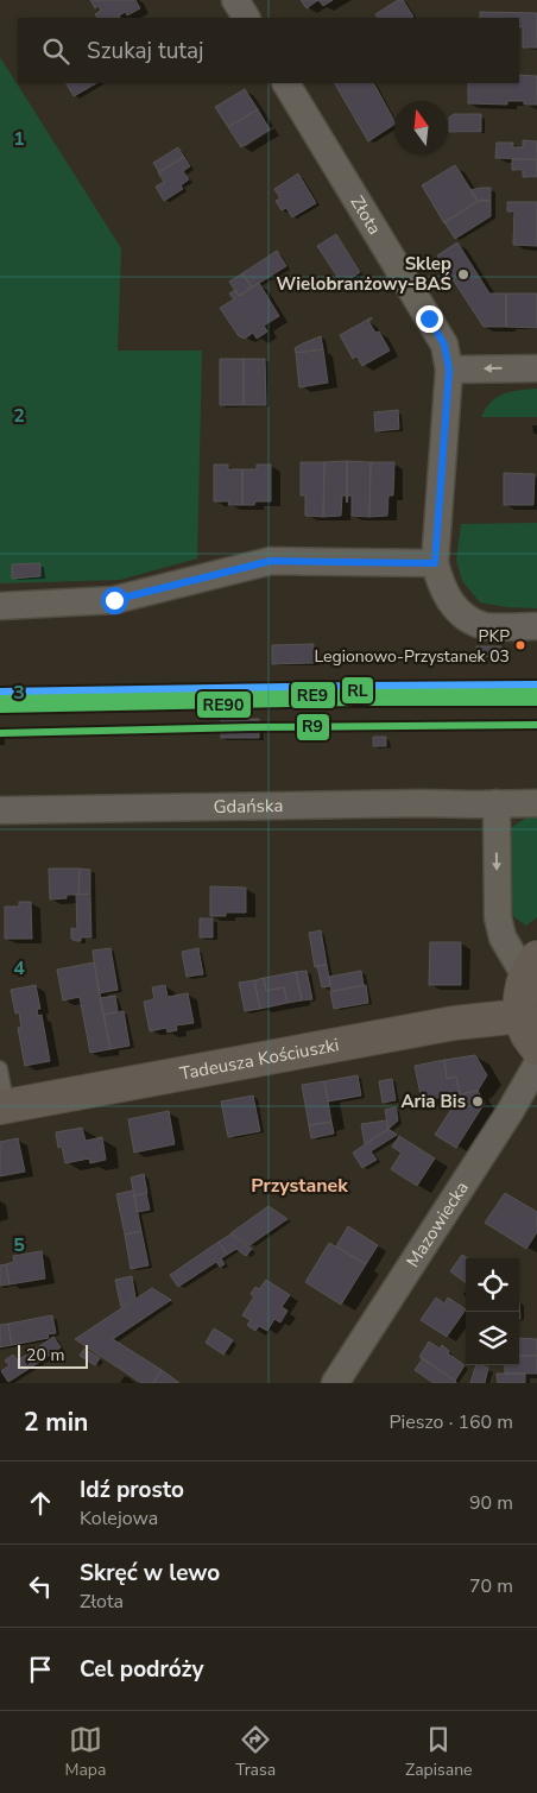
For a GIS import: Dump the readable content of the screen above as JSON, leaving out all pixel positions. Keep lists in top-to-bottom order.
{
  "streets": {
    "street": [
      "Złota",
      "Gdańska",
      "Tadeusza Kościuszki",
      "Mazowiecka"
    ]
  },
  "districts": ["Przystanek"],
  "places": ["Sklep Wielobranżowy-BAŚ", "PKP Legionowo-Przystanek 03", "Aria Bis"],
  "lines": [
    "transit line RL",
    "transit line RE9",
    "transit line RE90",
    "transit line R9"
  ],
  "scale_bar": "20 m",
  "north": "top",
  "page": {
    "search": "Szukaj tutaj",
    "scale": "20 m",
    "heading": ["2 min", "Pieszo · 160 m"],
    "list": [
      ["Idź prosto", "Kolejowa", "90 m"],
      ["Skręć w lewo", "Złota", "70 m"],
      "Cel podróży"
    ],
    "nav": ["Mapa", "Trasa", "Zapisane"]
  },
  "grid": {
    "rows": [
      "1",
      "2",
      "3",
      "4",
      "5"
    ]
  }
}
